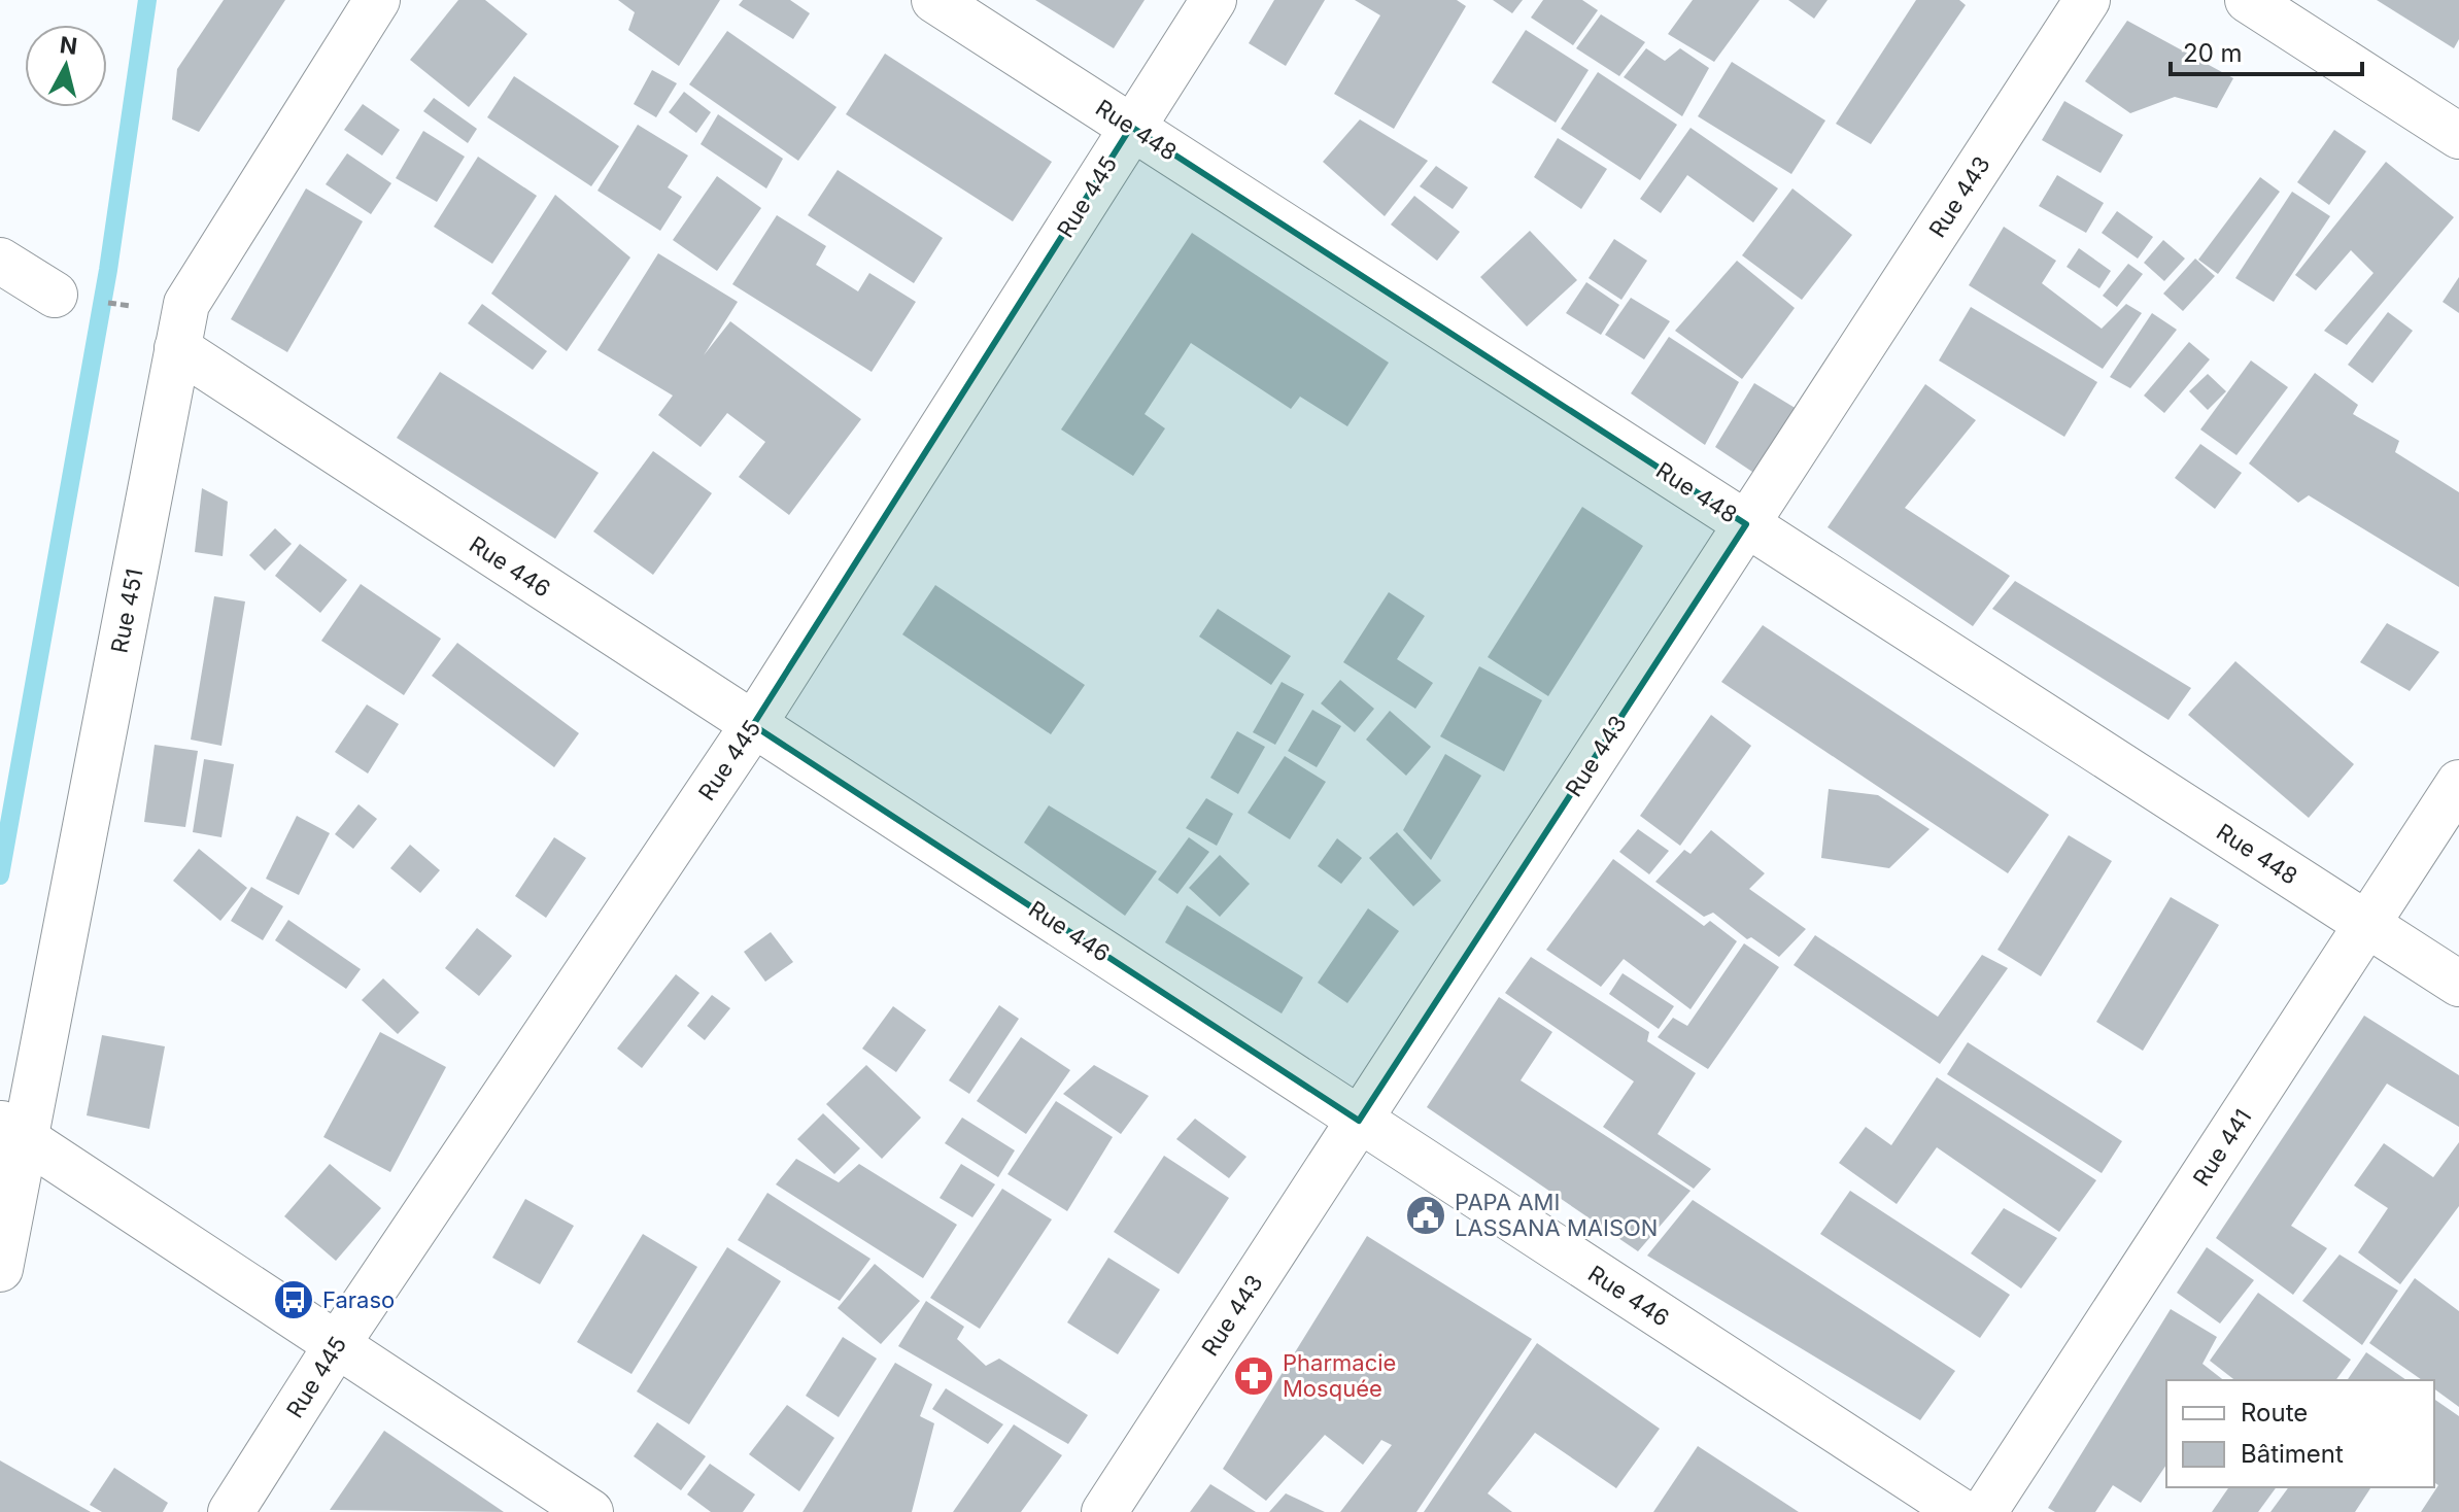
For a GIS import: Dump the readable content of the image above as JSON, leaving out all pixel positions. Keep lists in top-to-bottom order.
{
  "streets": {
    "street": [
      "Rue 448",
      "Rue 445",
      "Rue 443",
      "Rue 446",
      "Rue 451",
      "Rue 441"
    ]
  },
  "crossings": [
    ["Rue 448", "Rue 445"],
    ["Rue 448", "Rue 443"],
    ["Rue 448", "Rue 441"],
    ["Rue 445", "Rue 446"],
    ["Rue 443", "Rue 446"],
    ["Rue 446", "Rue 451"]
  ],
  "places": {
    "public building": ["PAPA AMI LASSANA MAISON"],
    "bus stop": ["Faraso"],
    "pharmacy": ["Pharmacie Mosquée"]
  },
  "legend": ["Route", "Bâtiment"],
  "scale_bar": "20 m",
  "north": "top"
}
